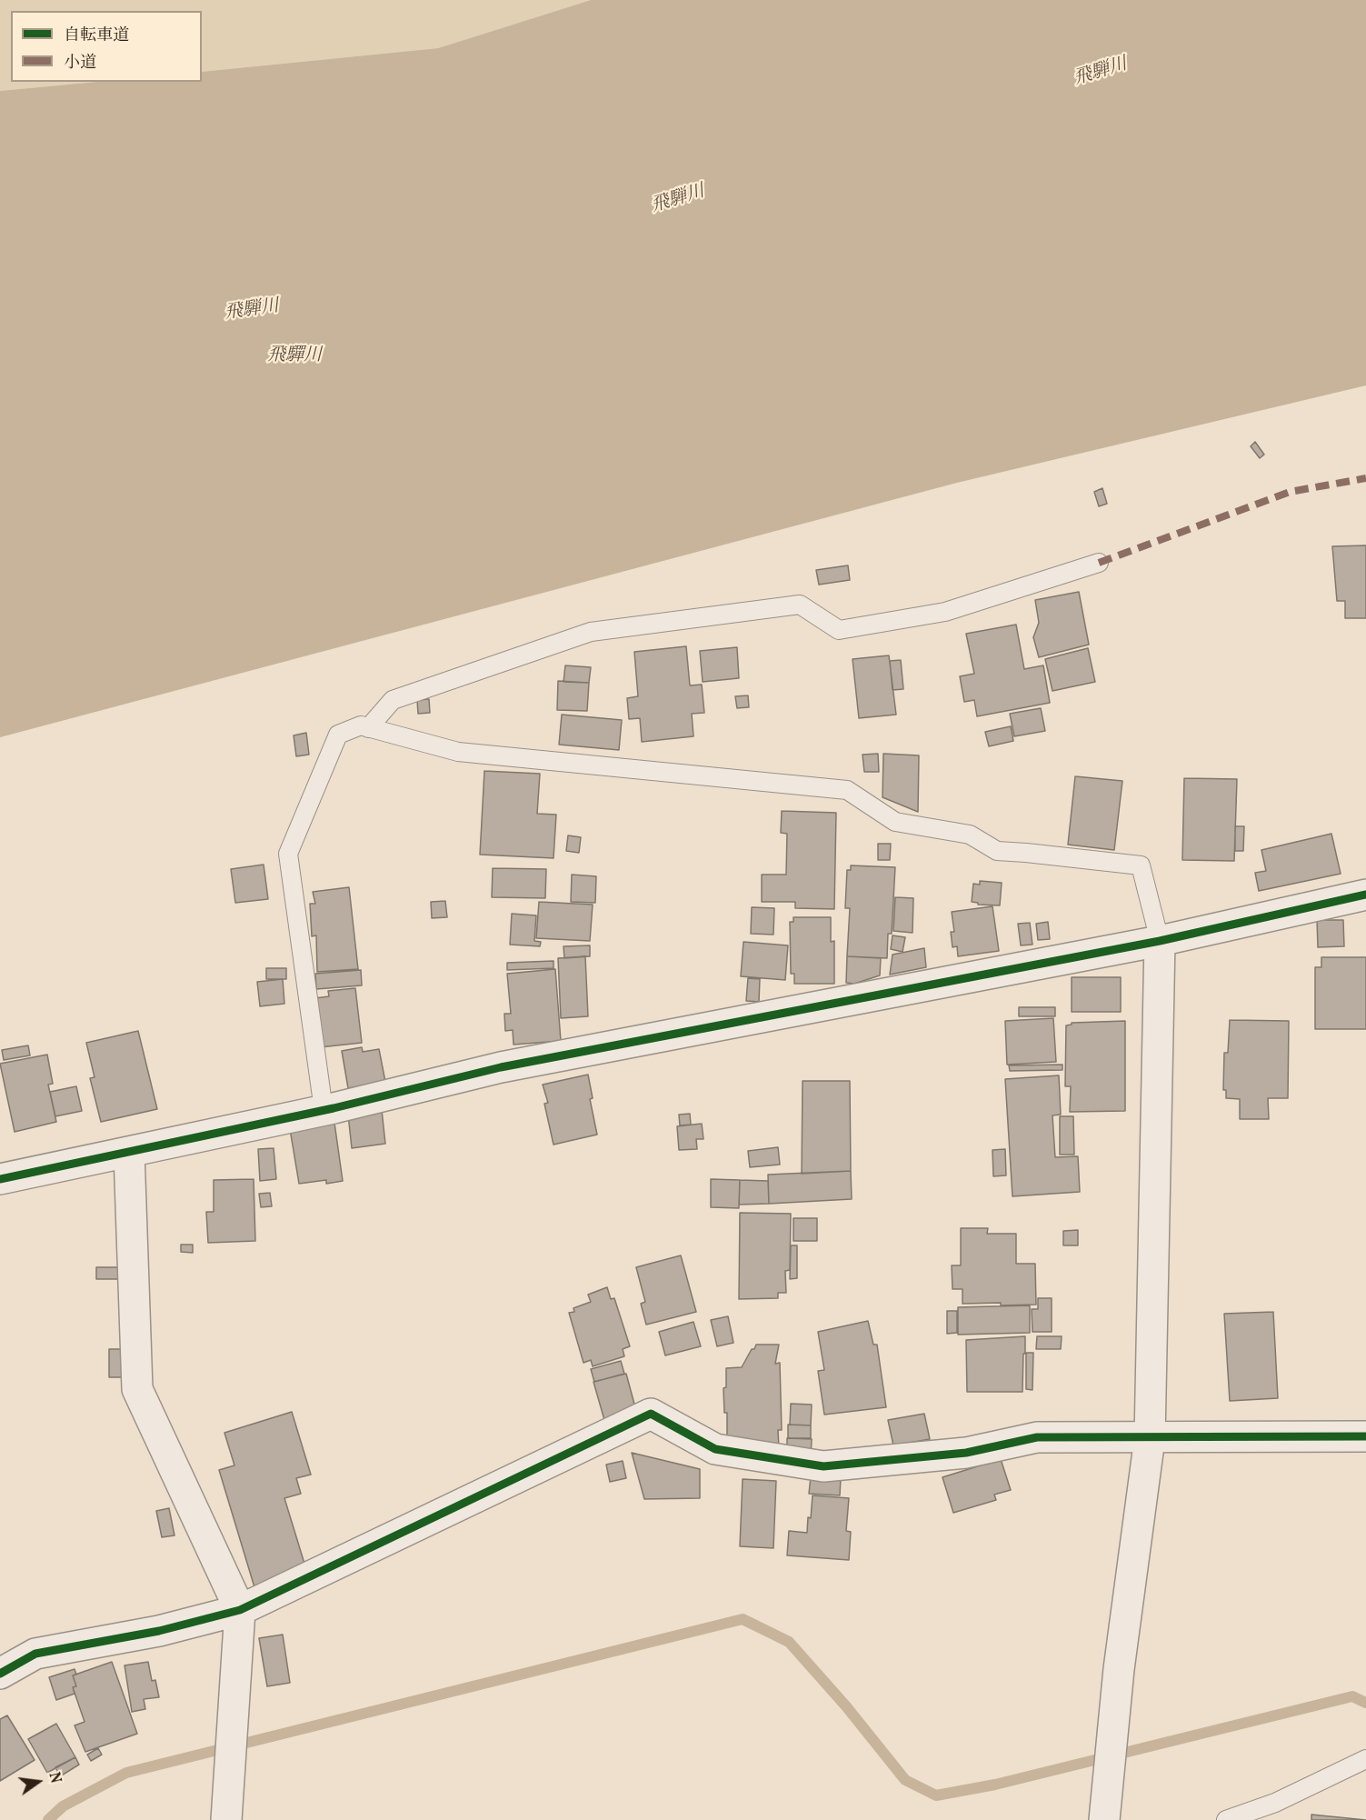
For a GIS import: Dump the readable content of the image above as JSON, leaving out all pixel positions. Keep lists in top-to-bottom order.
{
  "water": ["飛騨川", "飛驒川"],
  "legend": ["自転車道", "小道"],
  "north": "right"
}
